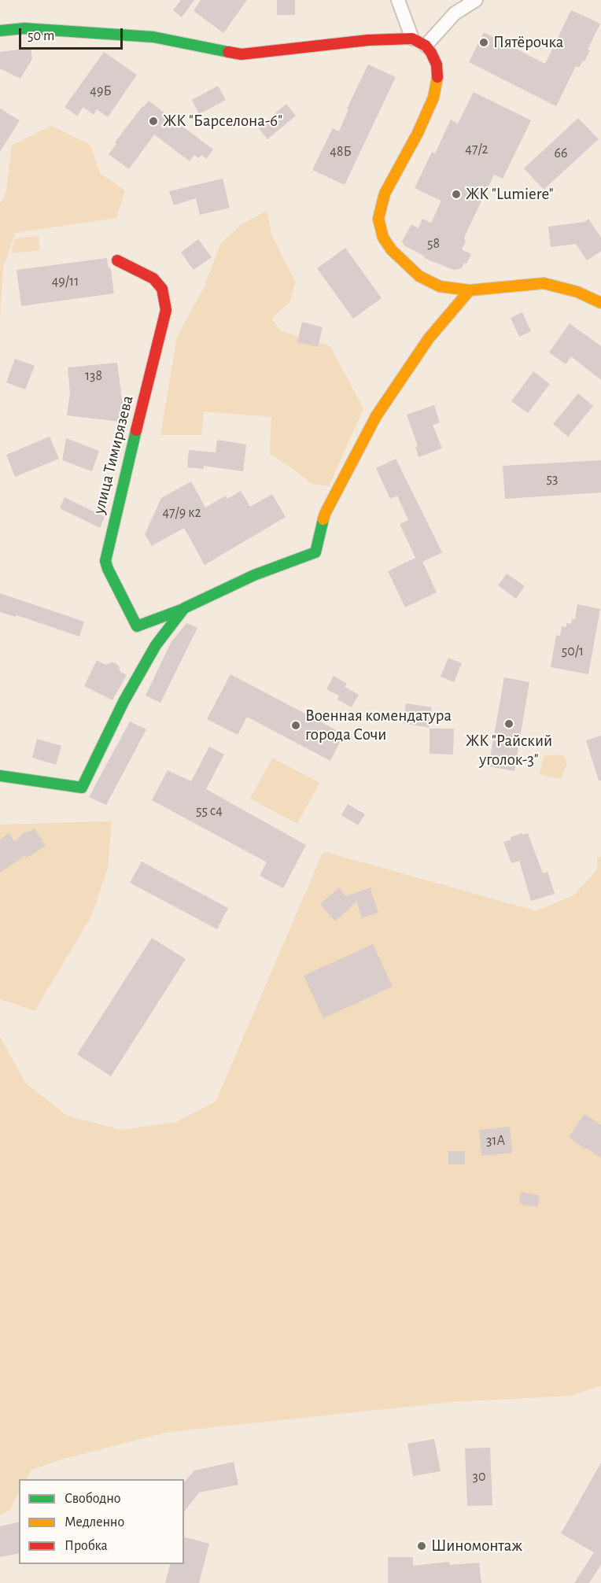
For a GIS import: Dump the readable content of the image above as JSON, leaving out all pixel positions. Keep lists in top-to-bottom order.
{
  "streets": {
    "street": ["улица Тимирязева"]
  },
  "places": [
    "Пятёрочка",
    "ЖК \"Барселона-6\"",
    "ЖК \"Lumiere\"",
    "ЖК \"Райский уголок-3\"",
    "Военная комендатура города Сочи",
    "Шиномонтаж"
  ],
  "house_numbers": [
    "49Б",
    "47/2",
    "48Б",
    "66",
    "58",
    "49/11",
    "138",
    "53",
    "47/9 к2",
    "50/1",
    "55 с4",
    "31А",
    "30"
  ],
  "legend": ["Свободно", "Медленно", "Пробка"],
  "scale_bar": "50 m"
}
